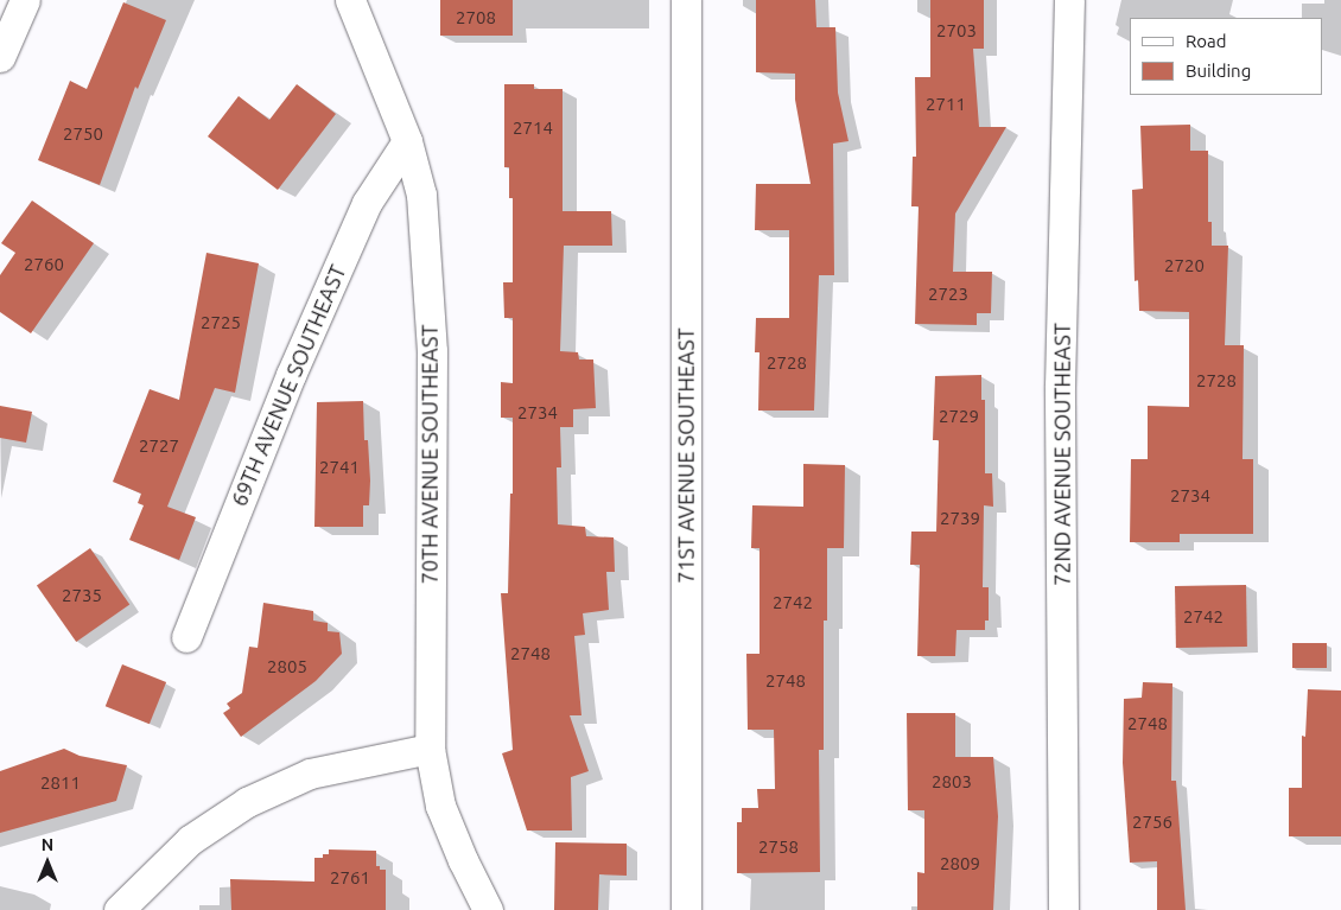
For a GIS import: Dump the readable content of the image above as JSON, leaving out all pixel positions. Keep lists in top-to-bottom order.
{
  "streets": {
    "street": [
      "69TH AVENUE SOUTHEAST",
      "70TH AVENUE SOUTHEAST",
      "72ND AVENUE SOUTHEAST",
      "71ST AVENUE SOUTHEAST"
    ]
  },
  "crossings": [
    ["69TH AVENUE SOUTHEAST", "70TH AVENUE SOUTHEAST"]
  ],
  "house_numbers": [
    "2708",
    "2703",
    "2711",
    "2714",
    "2750",
    "2760",
    "2720",
    "2723",
    "2725",
    "2728",
    "2728",
    "2734",
    "2729",
    "2727",
    "2741",
    "2734",
    "2739",
    "2735",
    "2742",
    "2742",
    "2748",
    "2805",
    "2748",
    "2748",
    "2803",
    "2811",
    "2756",
    "2758",
    "2809",
    "2761"
  ],
  "legend": ["Road", "Building"],
  "north": "top"
}
